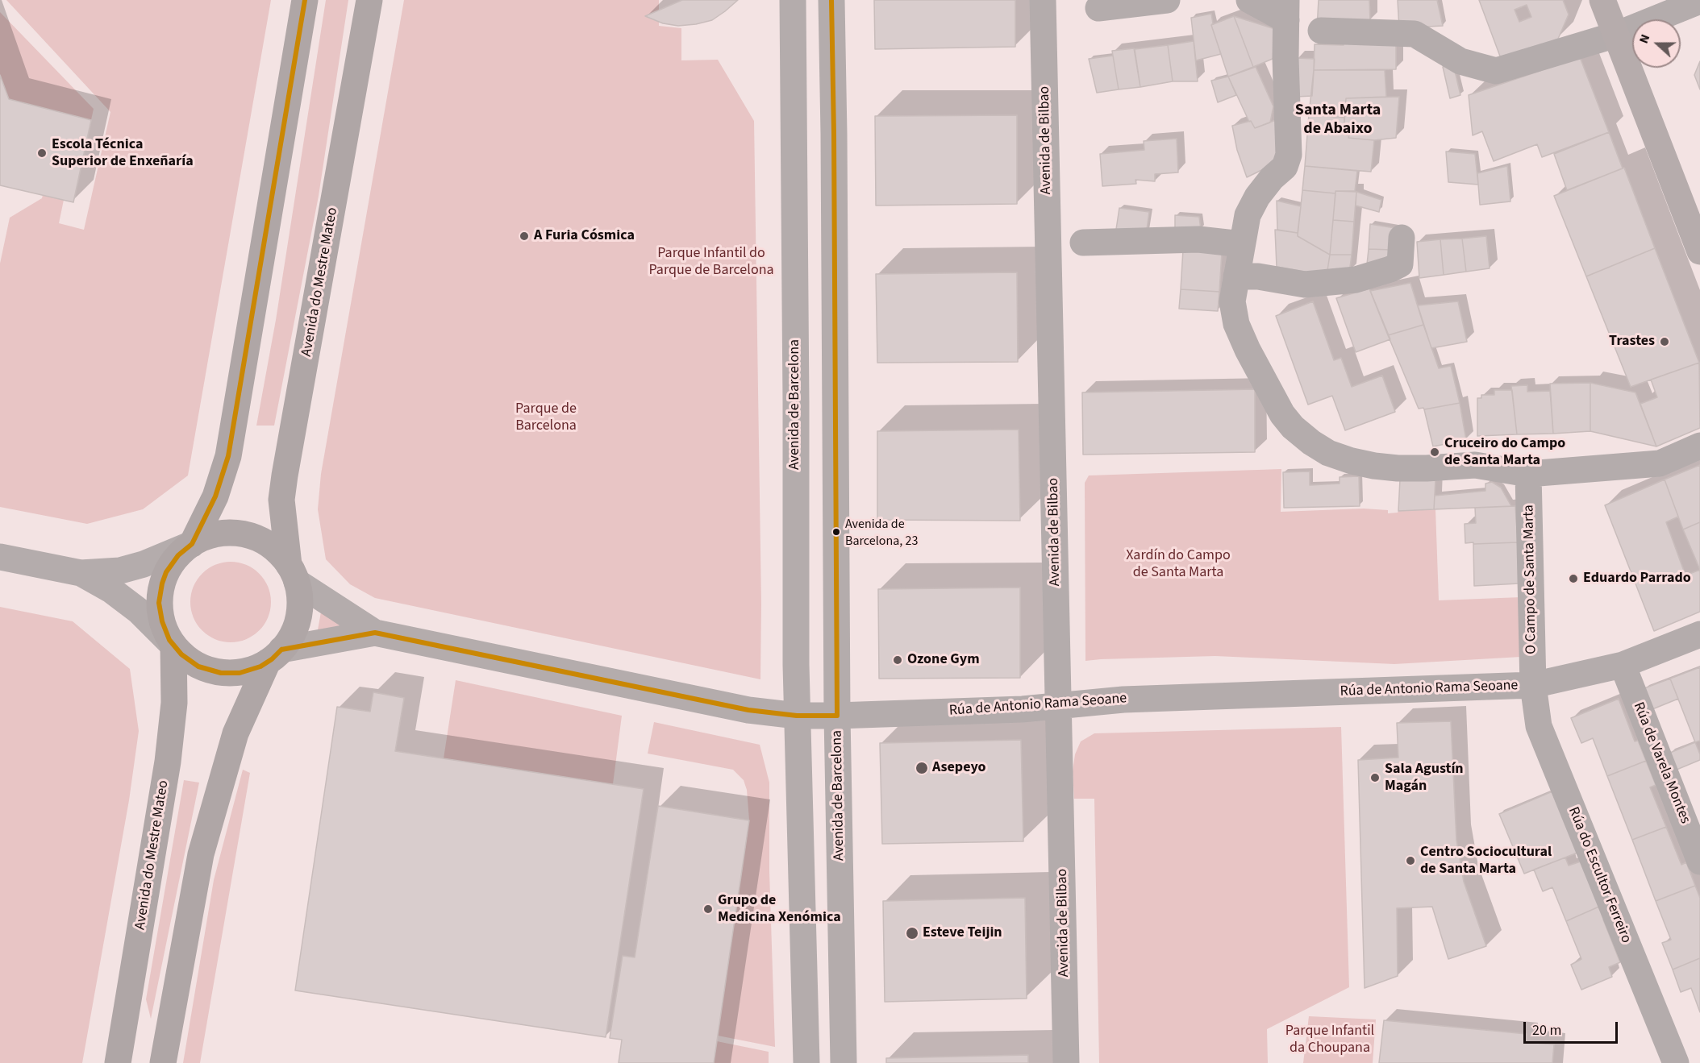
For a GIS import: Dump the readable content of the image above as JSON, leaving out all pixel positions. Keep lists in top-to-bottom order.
{
  "streets": {
    "main road": ["Avenida do Mestre Mateo"],
    "street": [
      "Avenida de Bilbao",
      "Avenida de Barcelona",
      "O Campo de Santa Marta",
      "Rúa de Antonio Rama Seoane",
      "Rúa de Varela Montes",
      "Rúa do Escultor Ferreiro"
    ]
  },
  "crossings": [
    ["Avenida de Bilbao", "Rúa de Antonio Rama Seoane"],
    ["Avenida do Mestre Mateo", "Rúa de Antonio Rama Seoane"],
    ["Avenida de Barcelona", "Rúa de Antonio Rama Seoane"],
    ["O Campo de Santa Marta", "Rúa de Antonio Rama Seoane"],
    ["O Campo de Santa Marta", "Rúa do Escultor Ferreiro"],
    ["Rúa de Antonio Rama Seoane", "Rúa de Varela Montes"],
    ["Rúa de Antonio Rama Seoane", "Rúa do Escultor Ferreiro"]
  ],
  "districts": ["Santa Marta de Abaixo"],
  "parks": [
    "Parque Infantil do Parque de Barcelona",
    "Parque de Barcelona",
    "Xardín do Campo de Santa Marta",
    "Parque Infantil da Choupana"
  ],
  "places": [
    "Escola Técnica Superior de Enxeñaría",
    "A Furia Cósmica",
    "Trastes",
    "Cruceiro do Campo de Santa Marta",
    "Avenida de Barcelona, 23",
    "Eduardo Parrado",
    "Ozone Gym",
    "Asepeyo",
    "Sala Agustín Magán",
    "Centro Sociocultural de Santa Marta",
    "Grupo de Medicina Xenómica",
    "Esteve Teijin"
  ],
  "scale_bar": "20 m",
  "north": "left"
}
